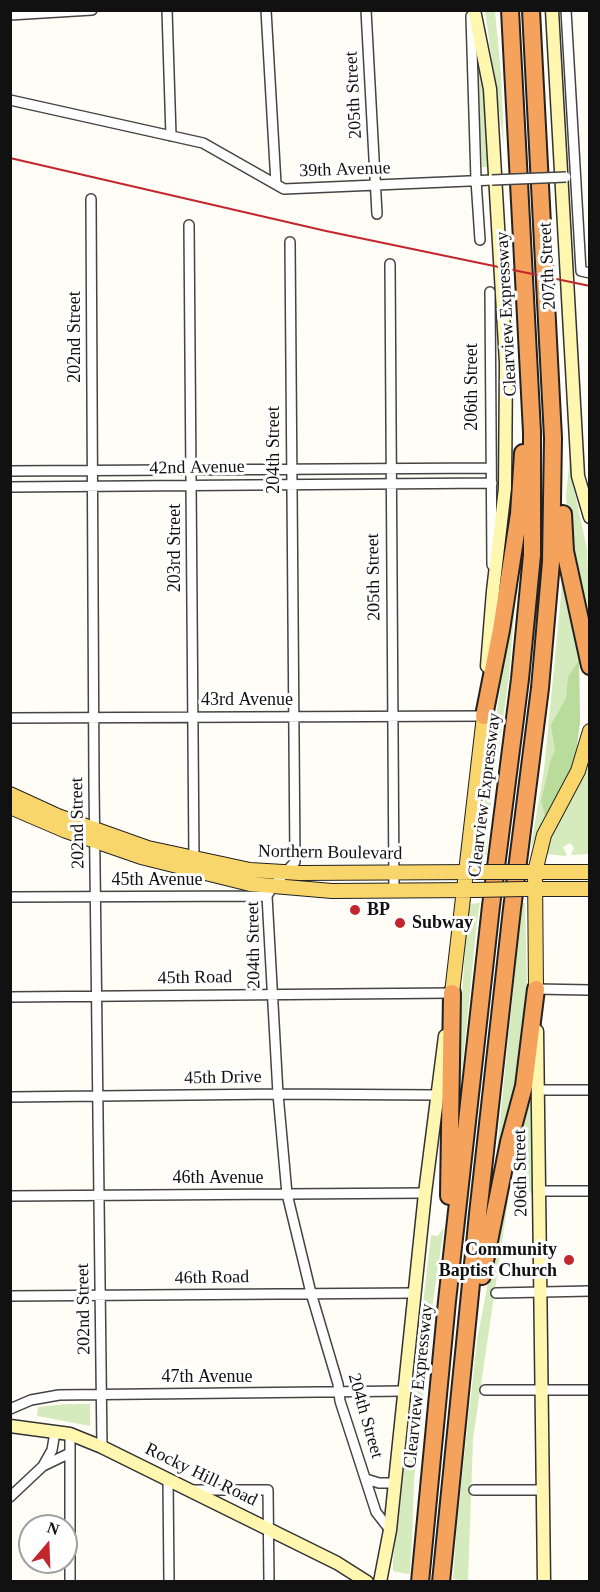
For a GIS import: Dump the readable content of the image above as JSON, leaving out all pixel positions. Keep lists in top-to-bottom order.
{
  "streets": {
    "highway": ["Clearview Expressway"],
    "main road": ["206th Street", "Northern Boulevard"],
    "street": [
      "205th Street",
      "39th Avenue",
      "207th Street",
      "202nd Street",
      "204th Street",
      "42nd Avenue",
      "203rd Street",
      "43rd Avenue",
      "45th Avenue",
      "45th Road",
      "45th Drive",
      "46th Avenue",
      "46th Road",
      "47th Avenue",
      "Rocky Hill Road"
    ]
  },
  "crossings": [
    ["205th Street", "39th Avenue"],
    ["205th Street", "42nd Avenue"],
    ["205th Street", "43rd Avenue"],
    ["205th Street", "Northern Boulevard"],
    ["Clearview Expressway", "206th Street"],
    ["Clearview Expressway", "204th Street"],
    ["Clearview Expressway", "42nd Avenue"],
    ["Clearview Expressway", "43rd Avenue"],
    ["Clearview Expressway", "Northern Boulevard"],
    ["Clearview Expressway", "45th Road"],
    ["Clearview Expressway", "45th Drive"],
    ["Clearview Expressway", "46th Avenue"],
    ["Clearview Expressway", "46th Road"],
    ["Clearview Expressway", "47th Avenue"],
    ["202nd Street", "42nd Avenue"],
    ["202nd Street", "43rd Avenue"],
    ["202nd Street", "Northern Boulevard"],
    ["202nd Street", "45th Avenue"],
    ["202nd Street", "45th Road"],
    ["202nd Street", "45th Drive"],
    ["202nd Street", "46th Avenue"],
    ["202nd Street", "46th Road"],
    ["202nd Street", "47th Avenue"],
    ["202nd Street", "Rocky Hill Road"],
    ["206th Street", "42nd Avenue"],
    ["206th Street", "Northern Boulevard"],
    ["204th Street", "42nd Avenue"],
    ["204th Street", "43rd Avenue"],
    ["204th Street", "Northern Boulevard"],
    ["204th Street", "45th Avenue"],
    ["204th Street", "45th Road"],
    ["204th Street", "45th Drive"],
    ["204th Street", "46th Avenue"],
    ["204th Street", "46th Road"],
    ["204th Street", "47th Avenue"],
    ["42nd Avenue", "203rd Street"],
    ["203rd Street", "43rd Avenue"],
    ["203rd Street", "Northern Boulevard"],
    ["Northern Boulevard", "45th Avenue"]
  ],
  "places": ["BP", "Subway", "Community Baptist Church"],
  "north": "top"
}
